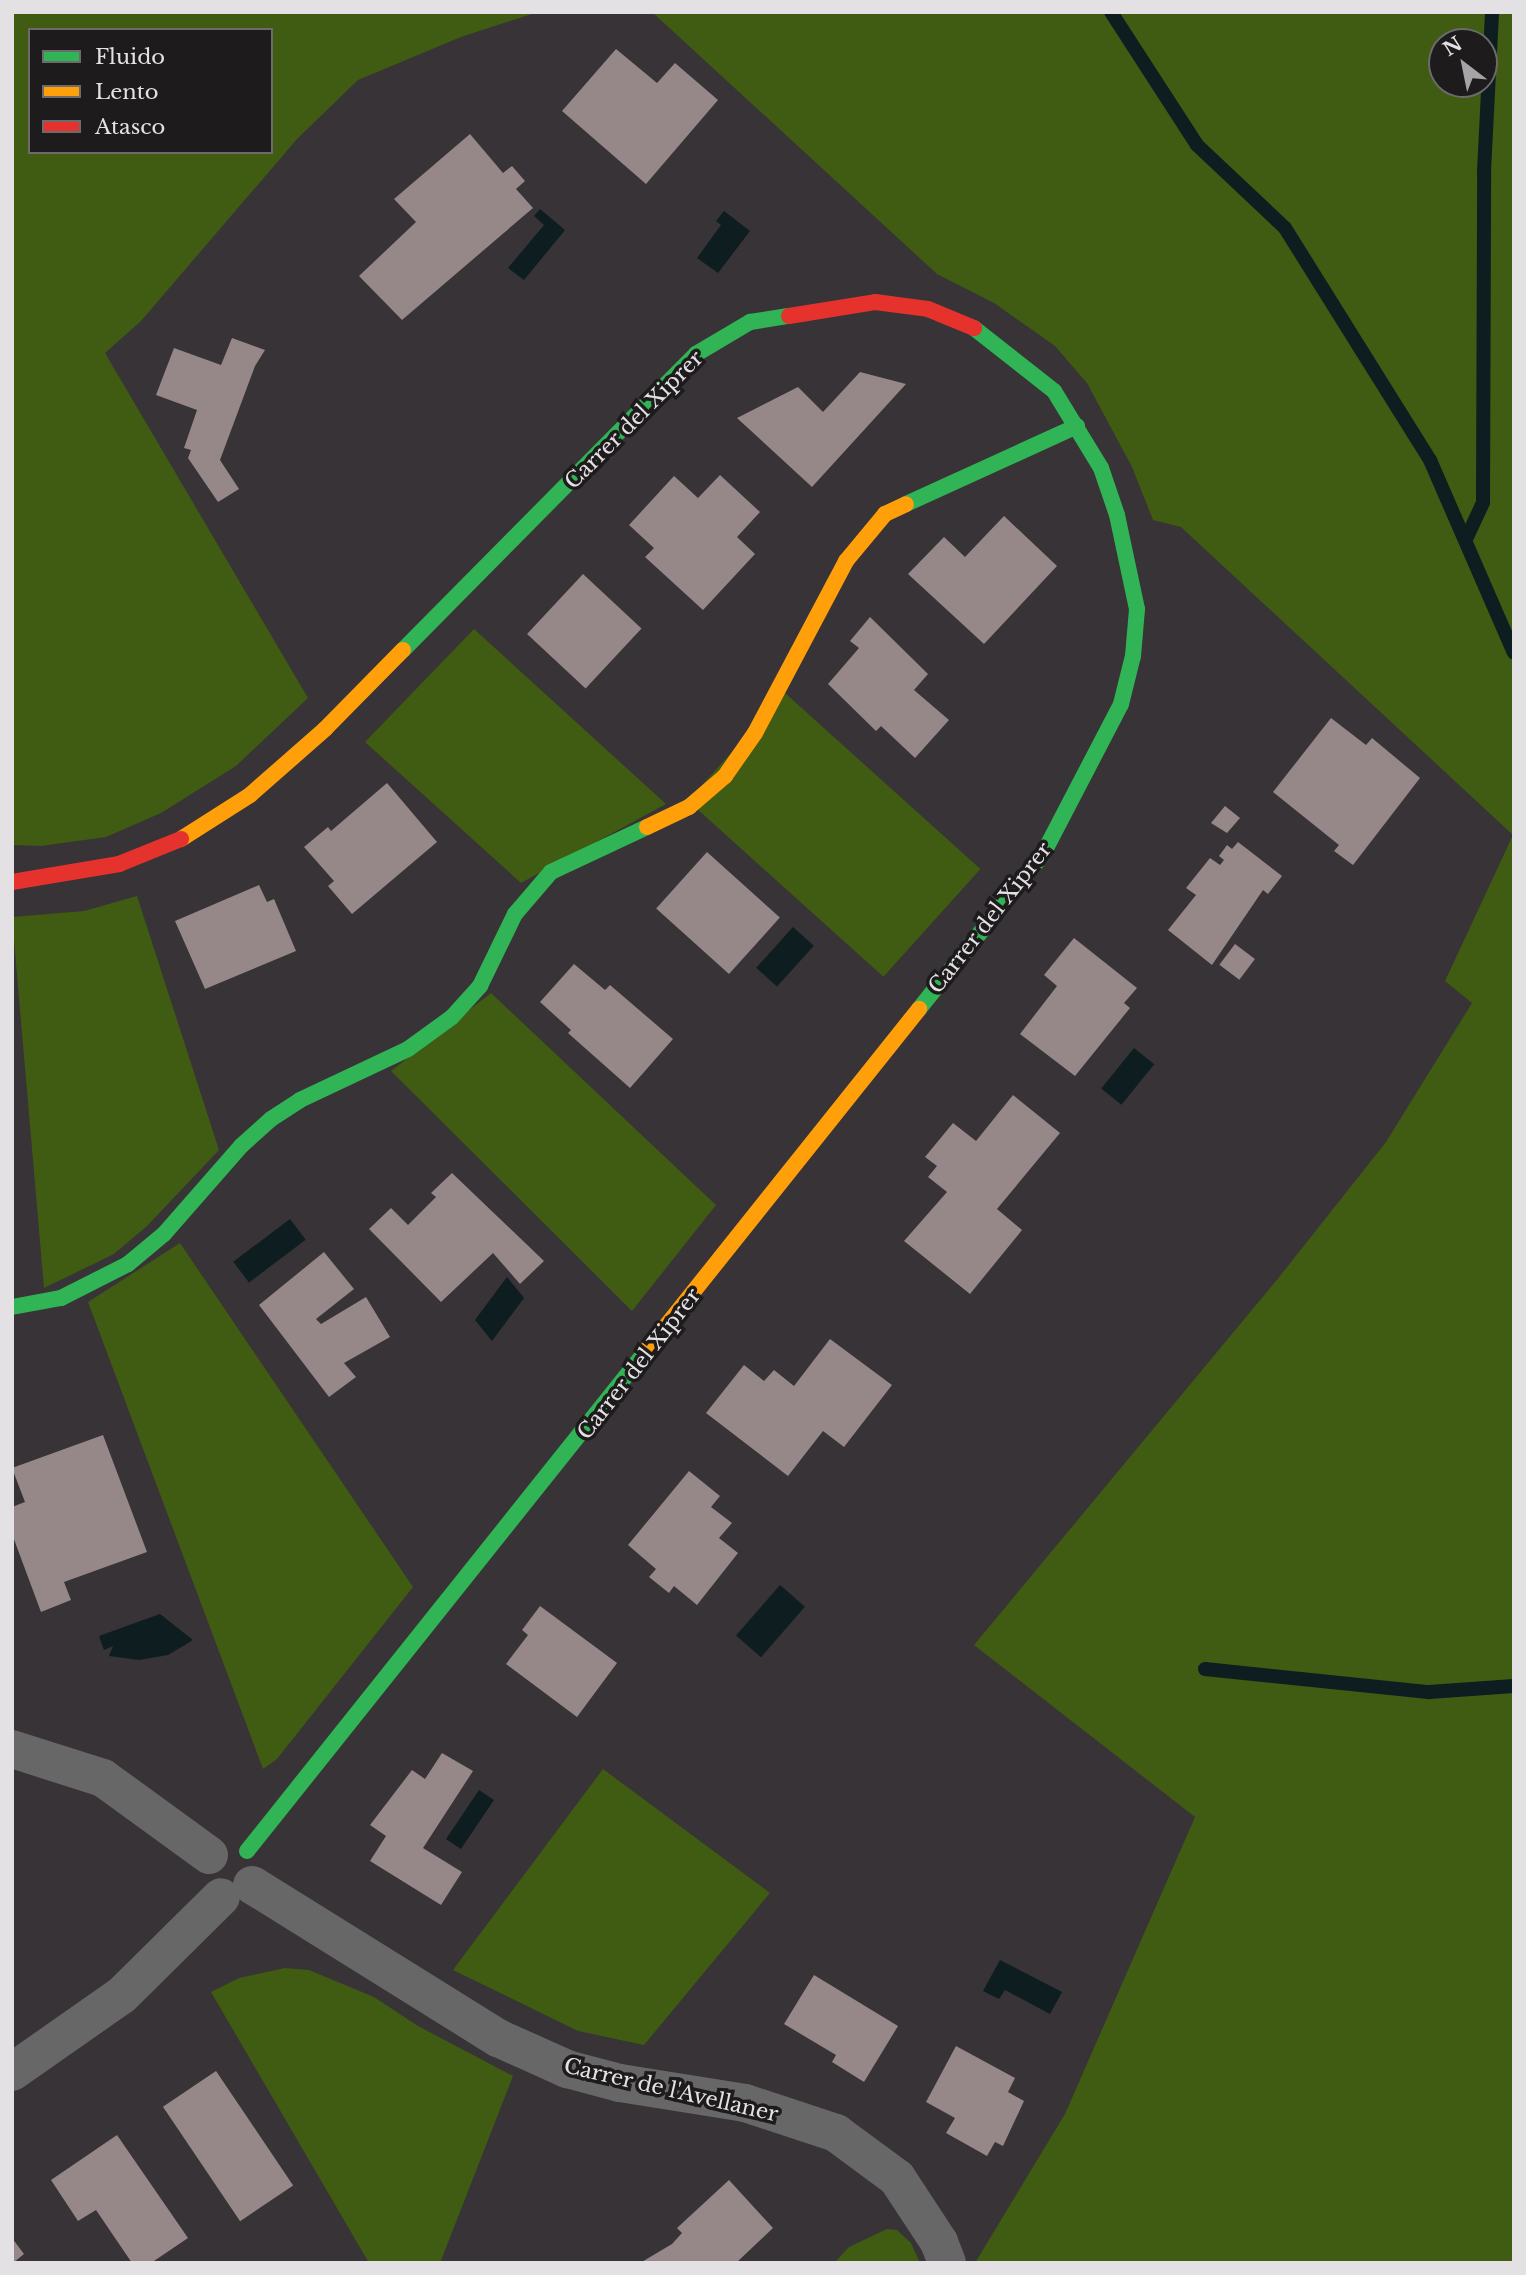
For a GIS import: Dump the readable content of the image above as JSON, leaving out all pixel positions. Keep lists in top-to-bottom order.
{
  "streets": {
    "street": ["Carrer del Xiprer", "Carrer de l'Avellaner"]
  },
  "crossings": [
    ["Carrer del Xiprer", "Carrer de l'Avellaner"]
  ],
  "legend": ["Fluido", "Lento", "Atasco"],
  "north": "top left"
}
